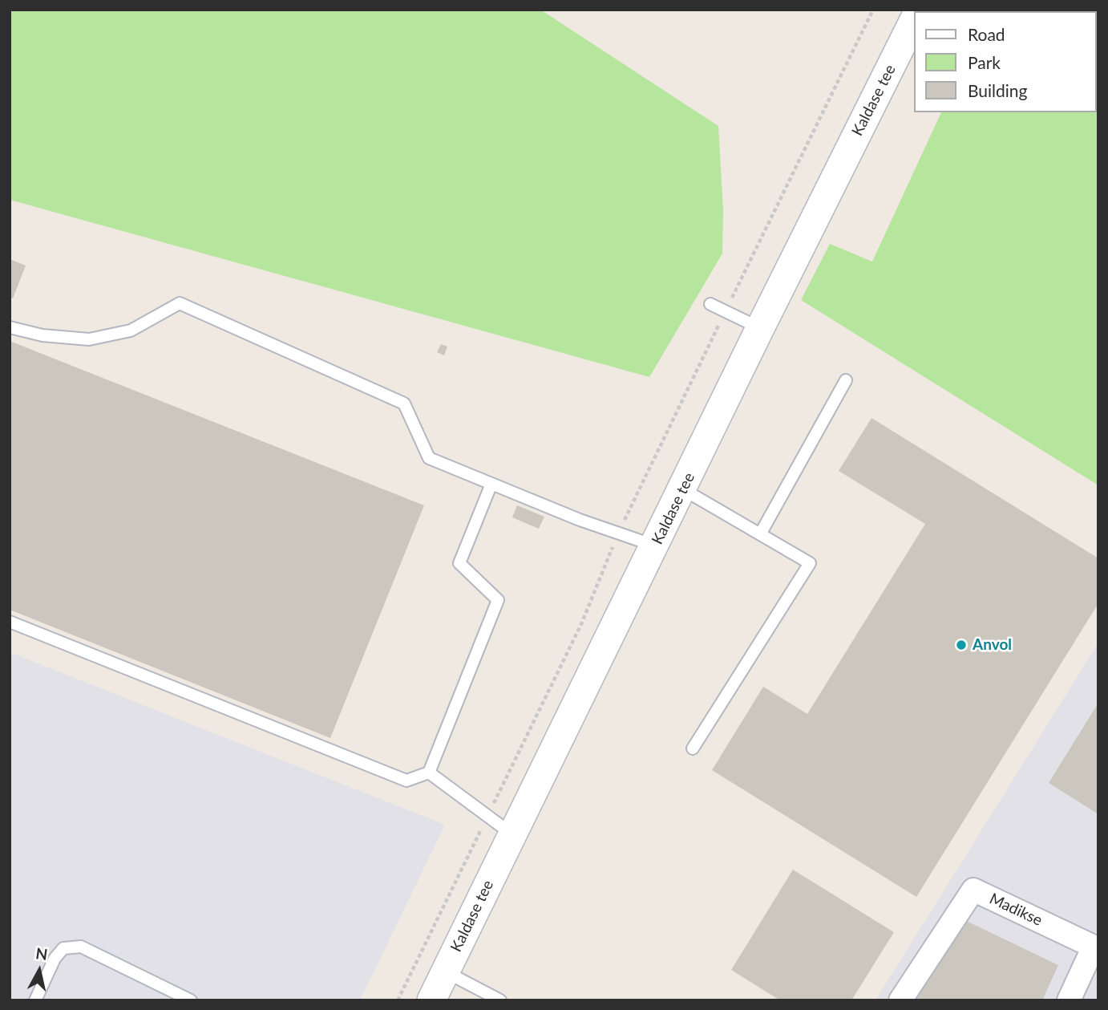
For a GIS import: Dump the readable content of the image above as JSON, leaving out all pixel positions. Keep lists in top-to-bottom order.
{
  "streets": {
    "street": ["Kaldase tee", "Madikse"]
  },
  "places": ["Anvol"],
  "legend": ["Road", "Park", "Building"],
  "north": "top"
}
